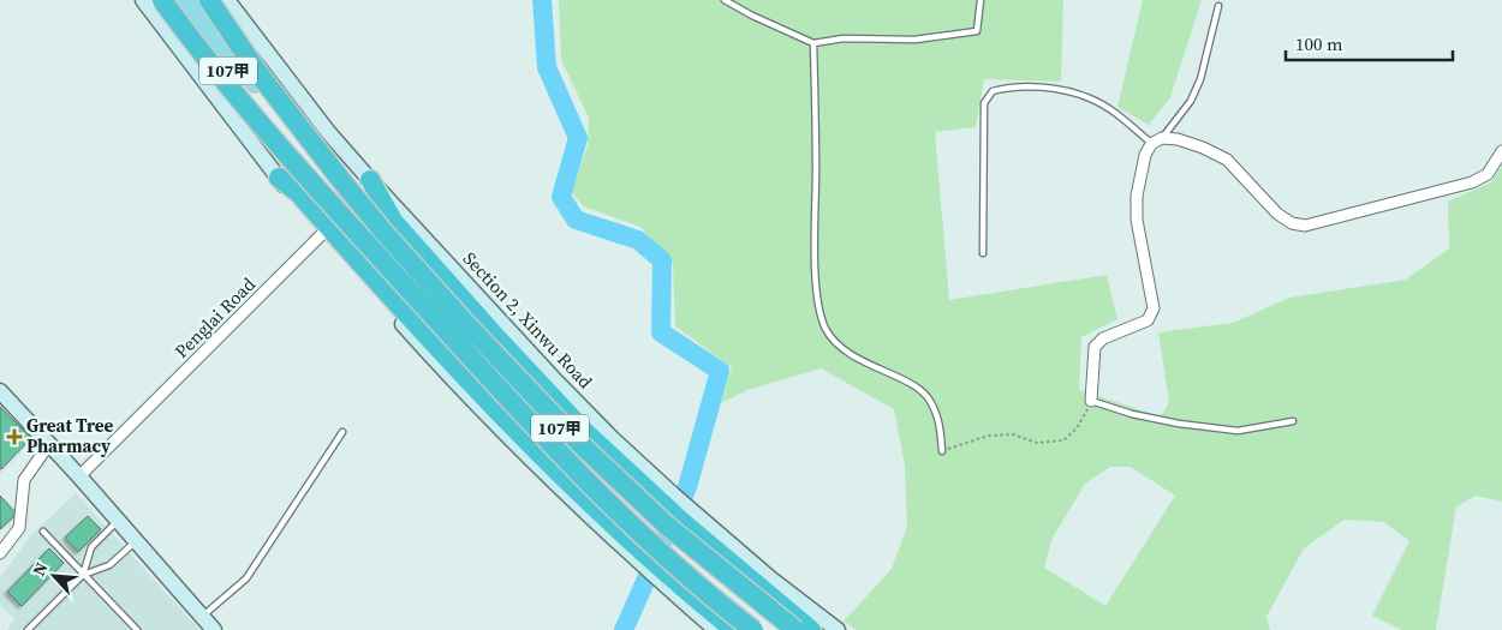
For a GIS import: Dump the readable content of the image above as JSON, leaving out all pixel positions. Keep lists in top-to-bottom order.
{
  "streets": {
    "main road": ["107甲", "Section 2, Xinwu Road"],
    "street": ["Penglai Road"]
  },
  "crossings": [
    ["107甲", "Penglai Road"],
    ["Penglai Road", "Section 2, Xinwu Road"]
  ],
  "places": {
    "health": ["Great Tree Pharmacy"]
  },
  "scale_bar": "100 m",
  "north": "top left"
}
